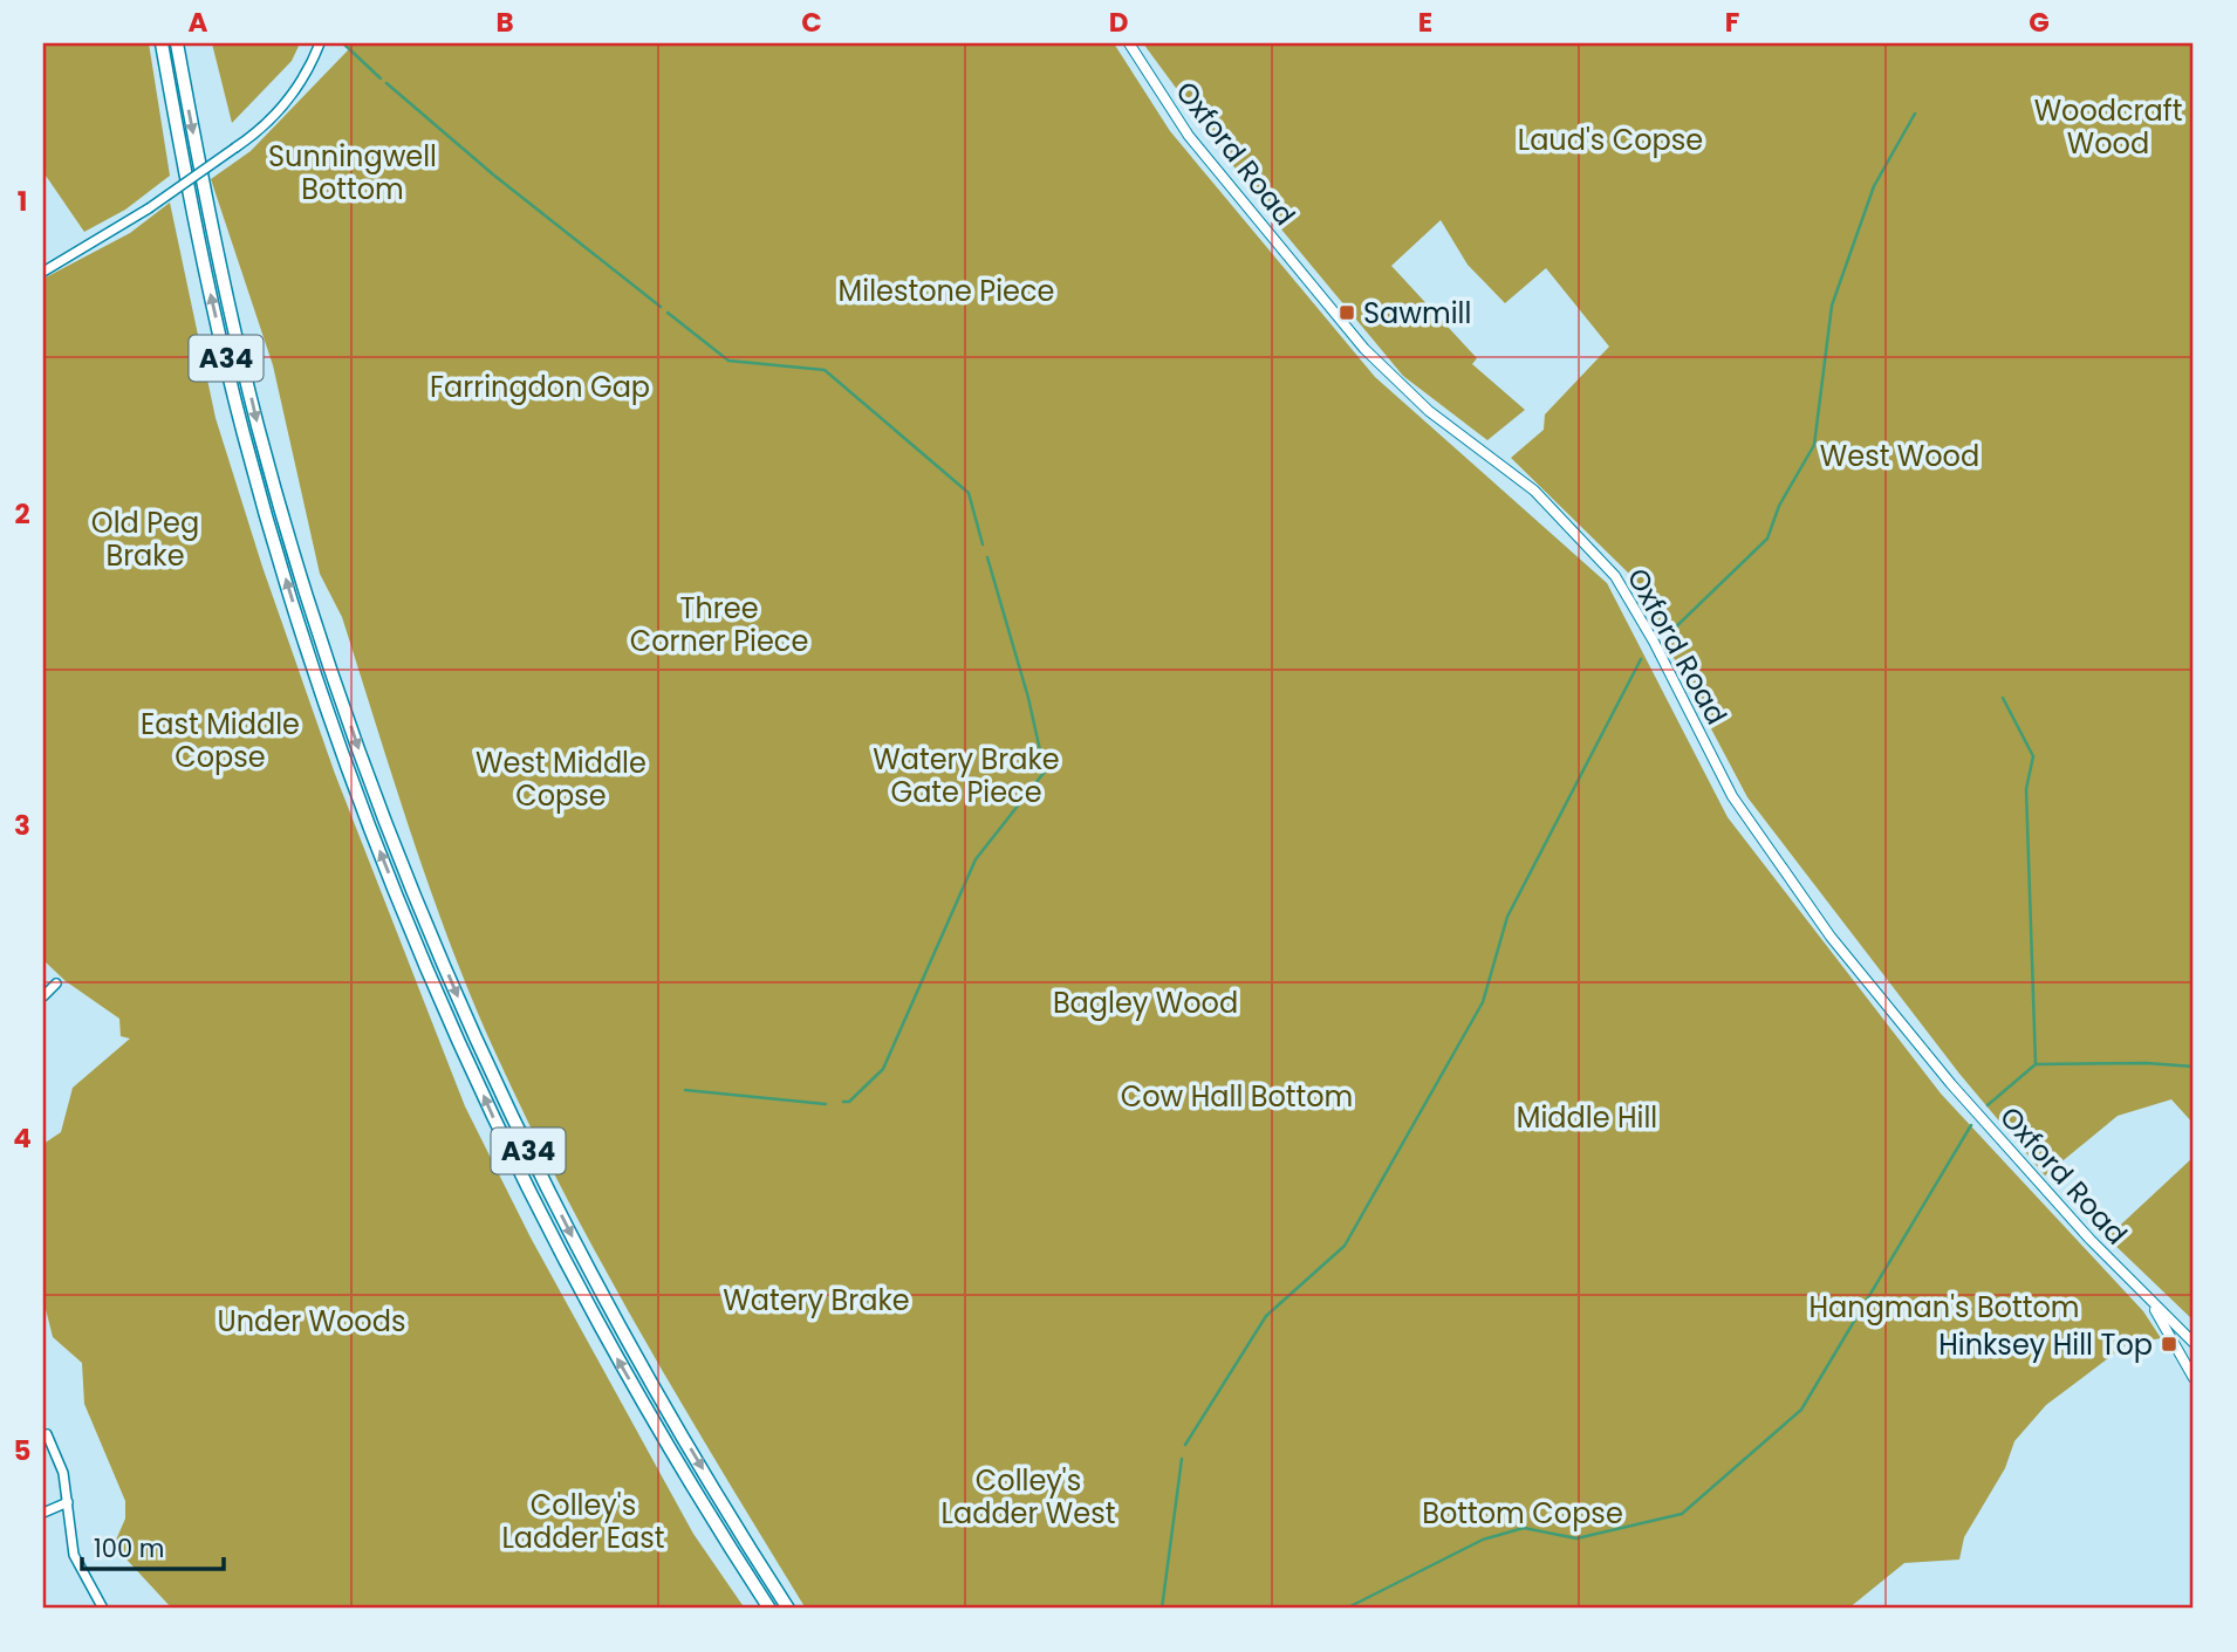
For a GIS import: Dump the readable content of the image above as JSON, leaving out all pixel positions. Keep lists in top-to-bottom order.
{
  "streets": {
    "highway": ["A34"],
    "street": ["Oxford Road"]
  },
  "parks": [
    "Woodcraft Wood",
    "Laud's Copse",
    "Sunningwell Bottom",
    "Milestone Piece",
    "Farringdon Gap",
    "West Wood",
    "Old Peg Brake",
    "Three Corner Piece",
    "East Middle Copse",
    "Watery Brake Gate Piece",
    "West Middle Copse",
    "Bagley Wood",
    "Cow Hall Bottom",
    "Middle Hill",
    "Watery Brake",
    "Hangman's Bottom",
    "Under Woods",
    "Colley's Ladder West",
    "Colley's Ladder East",
    "Bottom Copse"
  ],
  "places": {
    "transit": ["Sawmill", "Hinksey Hill Top"]
  },
  "scale_bar": "100 m",
  "grid": {
    "columns": [
      "A",
      "B",
      "C",
      "D",
      "E",
      "F",
      "G"
    ],
    "rows": [
      "1",
      "2",
      "3",
      "4",
      "5"
    ]
  }
}
